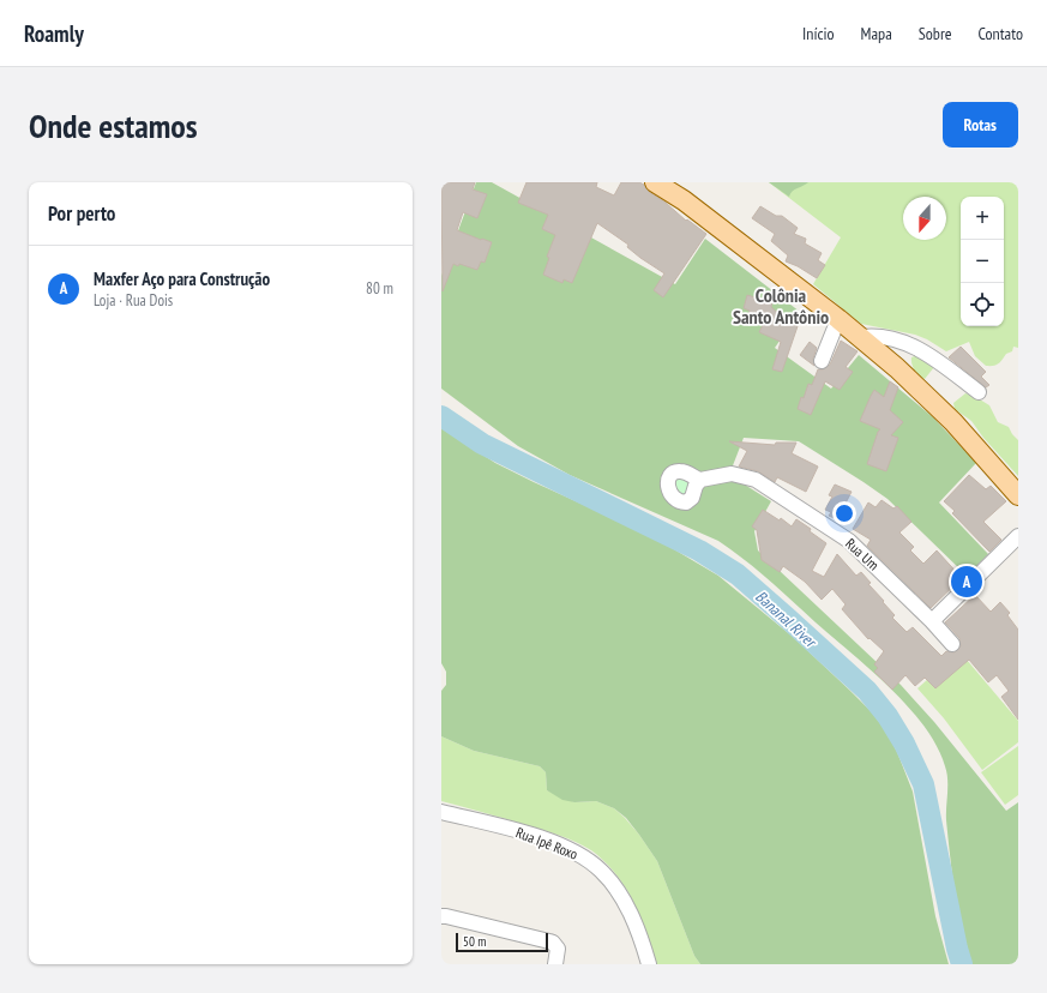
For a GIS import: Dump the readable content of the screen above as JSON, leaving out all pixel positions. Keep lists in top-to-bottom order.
{
  "streets": {
    "street": ["Rua Um", "Rua Ipê Roxo"]
  },
  "districts": ["Colônia Santo Antônio"],
  "water": ["Bananal River"],
  "scale_bar": "50 m",
  "north": "bottom",
  "page": {
    "header": "Roamly",
    "nav": [
      "Início",
      "Mapa",
      "Sobre",
      "Contato"
    ],
    "buttons": "Rotas",
    "title": "Onde estamos",
    "heading": "Por perto",
    "map_buttons": ["+", "−"],
    "list": [
      {
        "mark": "A",
        "name": "Maxfer Aço para Construção",
        "note": "Loja · Rua Dois",
        "value": "80 m"
      }
    ],
    "pins": "A",
    "scale": "50 m"
  }
}
